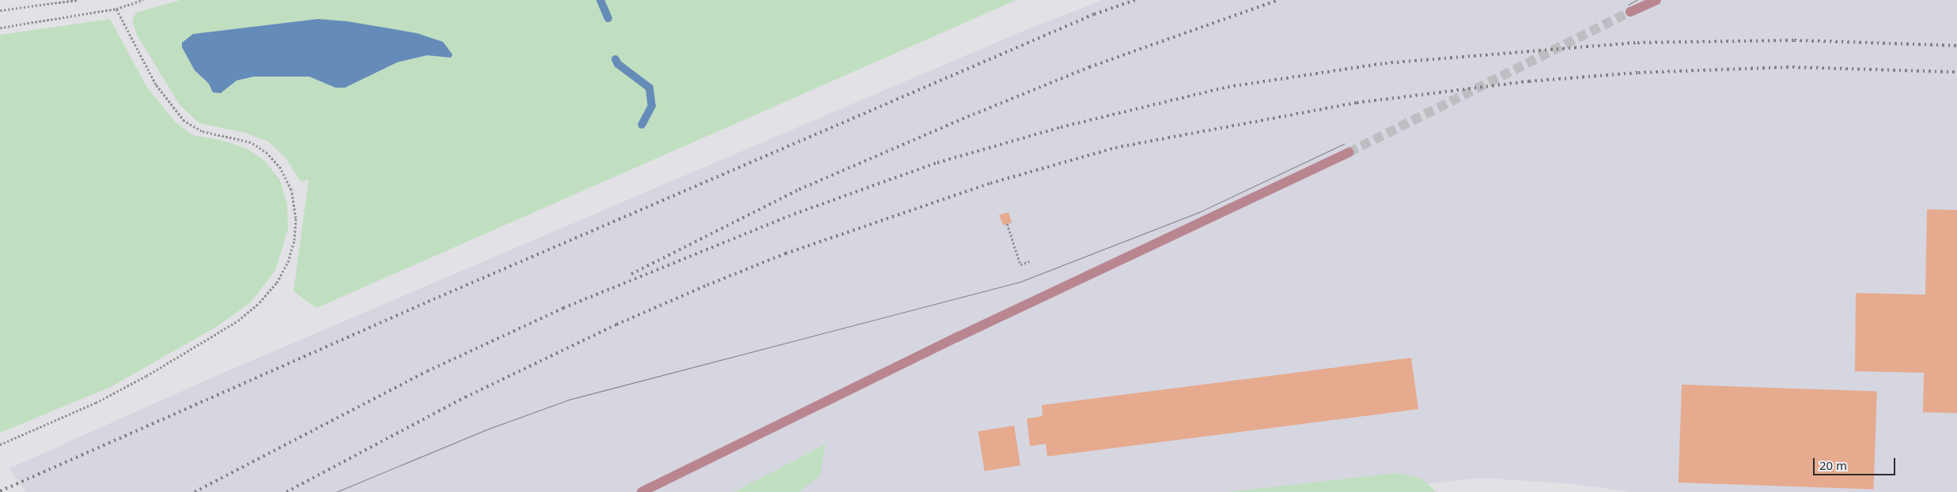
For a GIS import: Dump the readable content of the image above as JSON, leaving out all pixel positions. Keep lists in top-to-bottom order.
{
  "scale_bar": "20 m"
}
